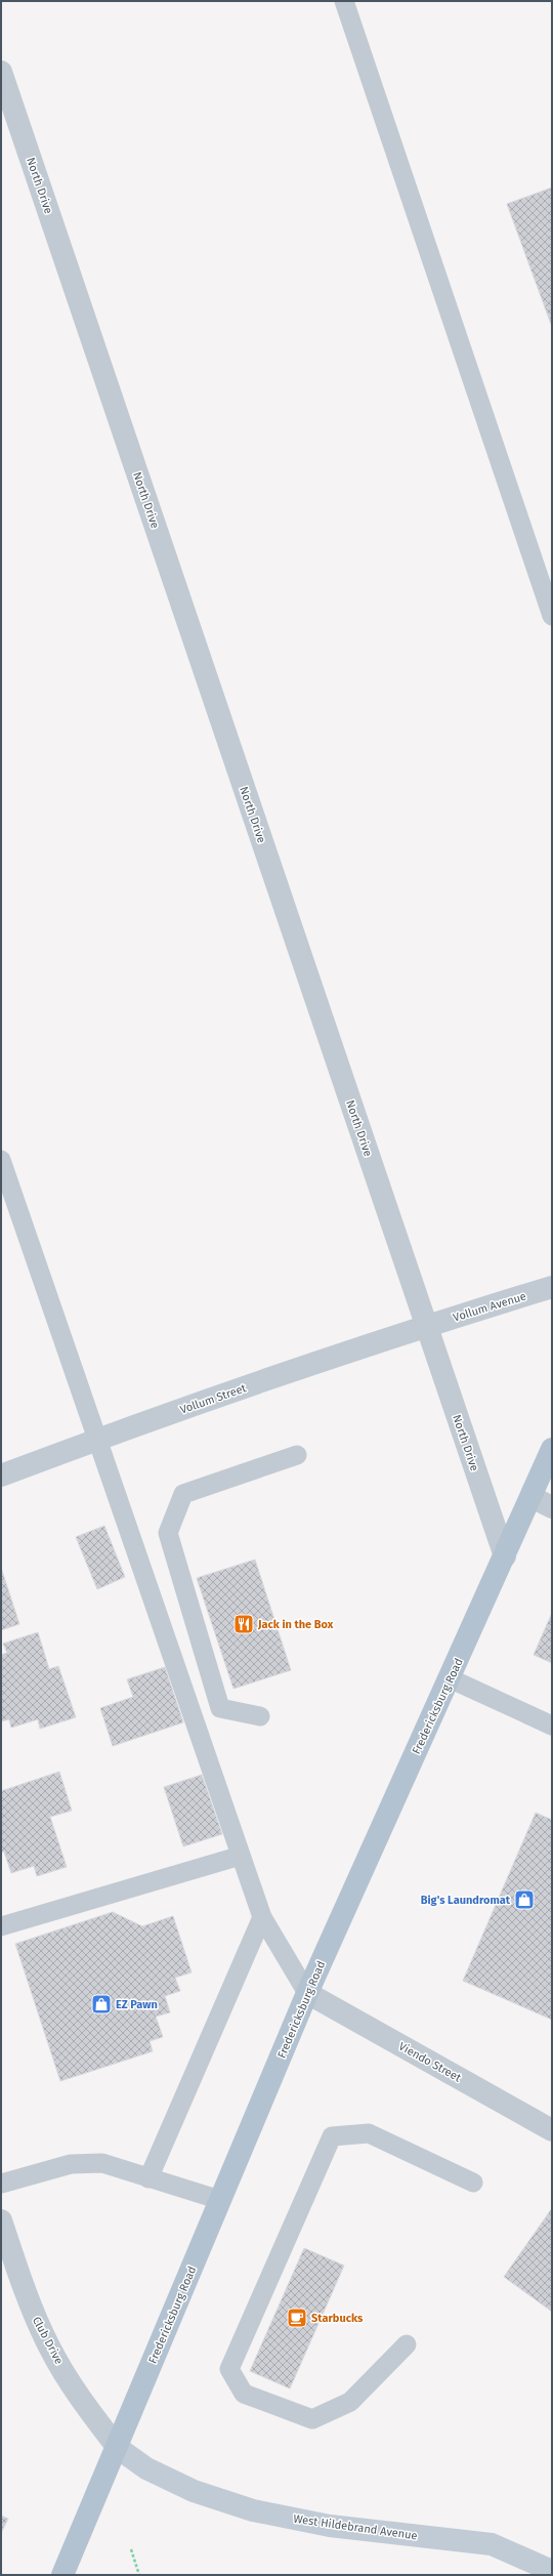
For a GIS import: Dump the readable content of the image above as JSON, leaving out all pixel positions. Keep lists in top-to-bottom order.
{
  "streets": {
    "main road": ["Fredericksburg Road", "West Hildebrand Avenue"],
    "street": [
      "North Drive",
      "Vollum Avenue",
      "Vollum Street",
      "Viendo Street",
      "Club Drive"
    ]
  },
  "crossings": [
    ["North Drive", "Vollum Avenue"],
    ["North Drive", "Vollum Street"],
    ["North Drive", "Fredericksburg Road"],
    ["Vollum Avenue", "Vollum Street"],
    ["Fredericksburg Road", "Viendo Street"],
    ["Fredericksburg Road", "Club Drive"],
    ["Fredericksburg Road", "West Hildebrand Avenue"],
    ["Club Drive", "West Hildebrand Avenue"]
  ],
  "places": {
    "restaurant": ["Jack in the Box"],
    "shop": ["Big's Laundromat", "EZ Pawn"],
    "cafe": ["Starbucks"]
  }
}
